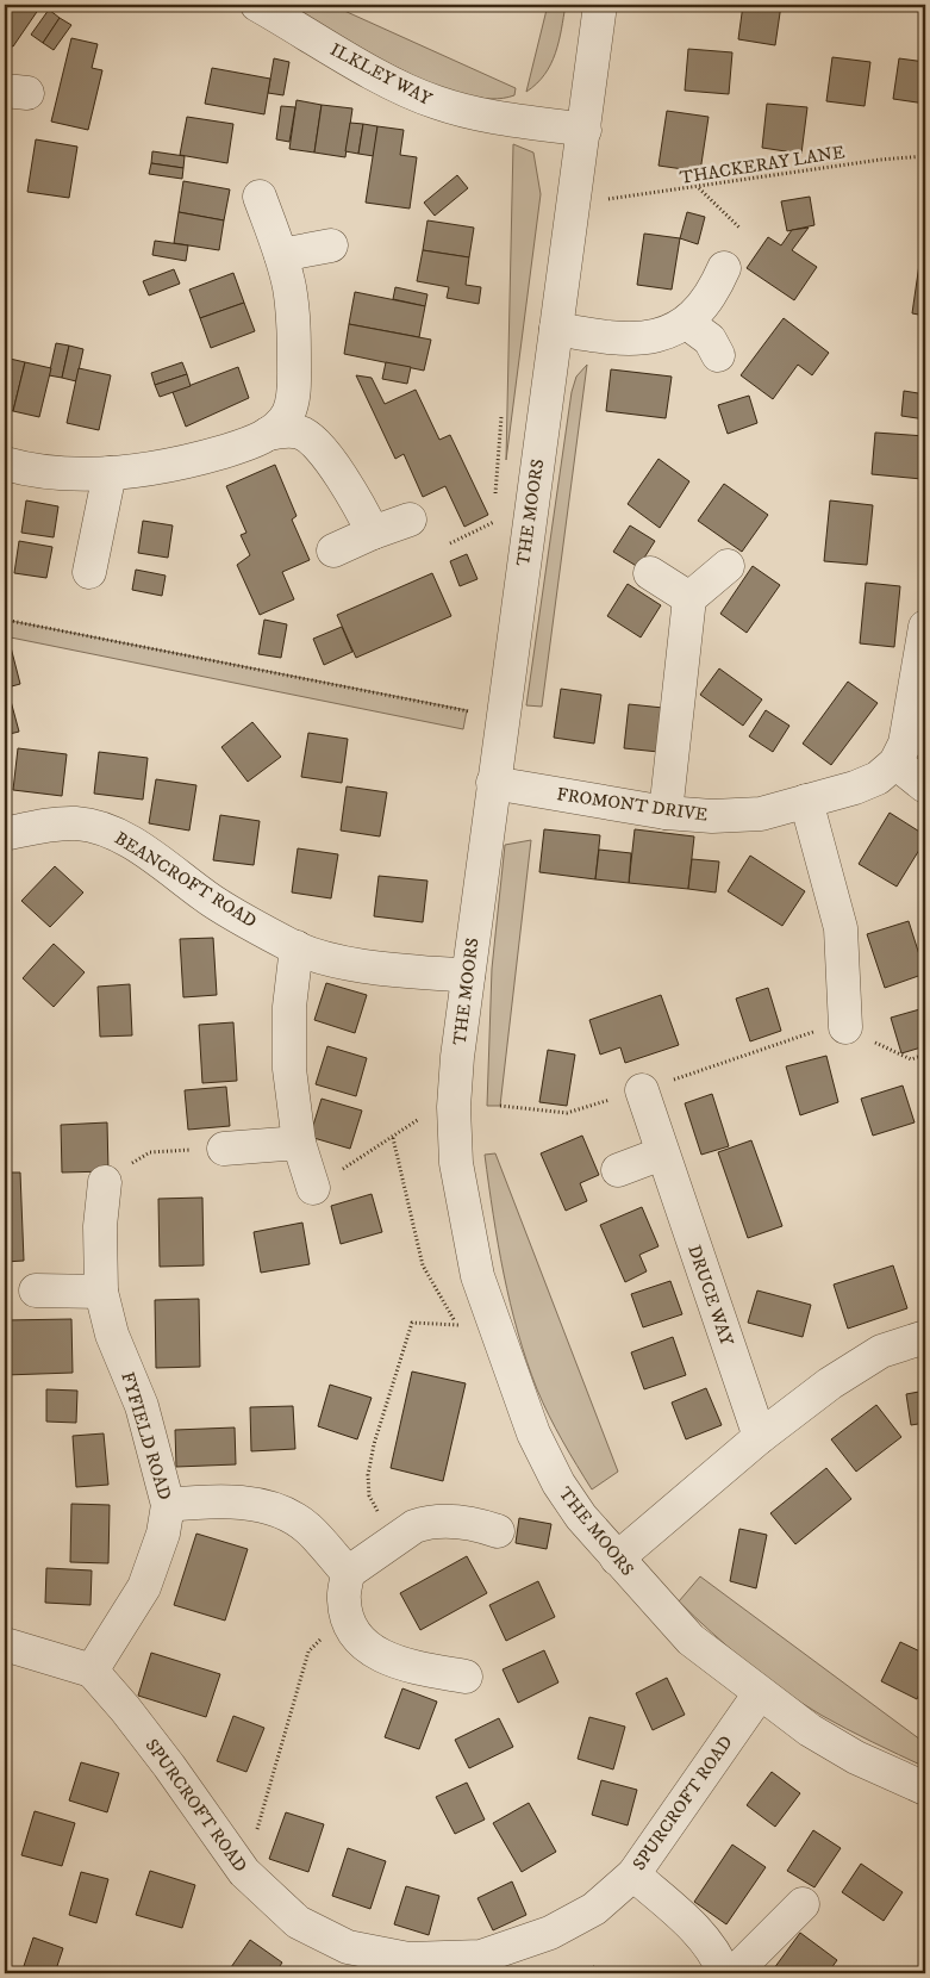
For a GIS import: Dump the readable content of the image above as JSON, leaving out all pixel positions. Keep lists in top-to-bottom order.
{
  "streets": {
    "street": [
      "ILKLEY WAY",
      "THE MOORS",
      "FROMONT DRIVE",
      "BEANCROFT ROAD",
      "DRUCE WAY",
      "FYFIELD ROAD",
      "SPURCROFT ROAD"
    ],
    "path": ["THACKERAY LANE"]
  },
  "crossings": [
    ["ILKLEY WAY", "THE MOORS"],
    ["THE MOORS", "FROMONT DRIVE"],
    ["THE MOORS", "BEANCROFT ROAD"],
    ["THE MOORS", "SPURCROFT ROAD"],
    ["FYFIELD ROAD", "SPURCROFT ROAD"]
  ]
}
